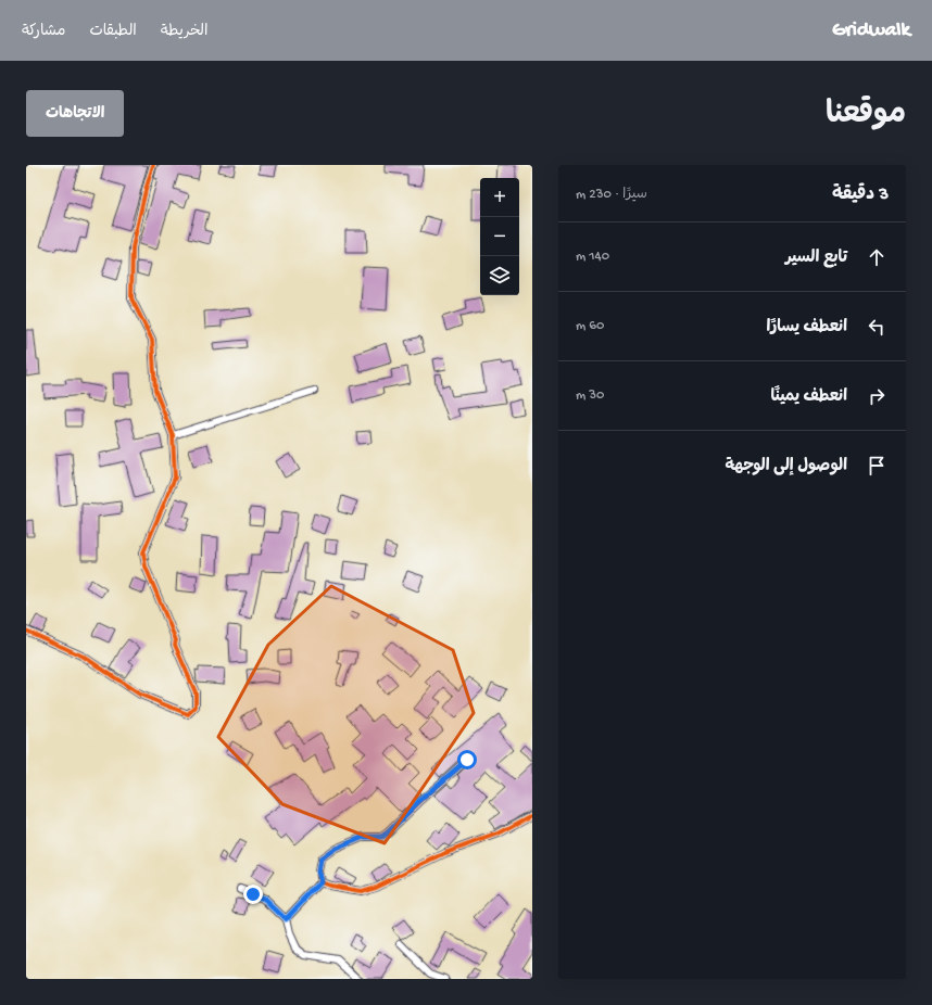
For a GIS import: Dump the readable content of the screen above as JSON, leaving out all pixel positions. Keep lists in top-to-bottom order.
{
  "page": {
    "header": "Gridwalk",
    "nav": ["الخريطة", "الطبقات", "مشاركة"],
    "title": "موقعنا",
    "buttons": "الاتجاهات",
    "heading": ["3 دقيقة", "سيرًا · 230 m"],
    "map_buttons": ["+", "−"],
    "list": [
      ["تابع السير", "140 m"],
      ["انعطف يسارًا", "60 m"],
      ["انعطف يمينًا", "30 m"],
      "الوصول إلى الوجهة"
    ]
  }
}
